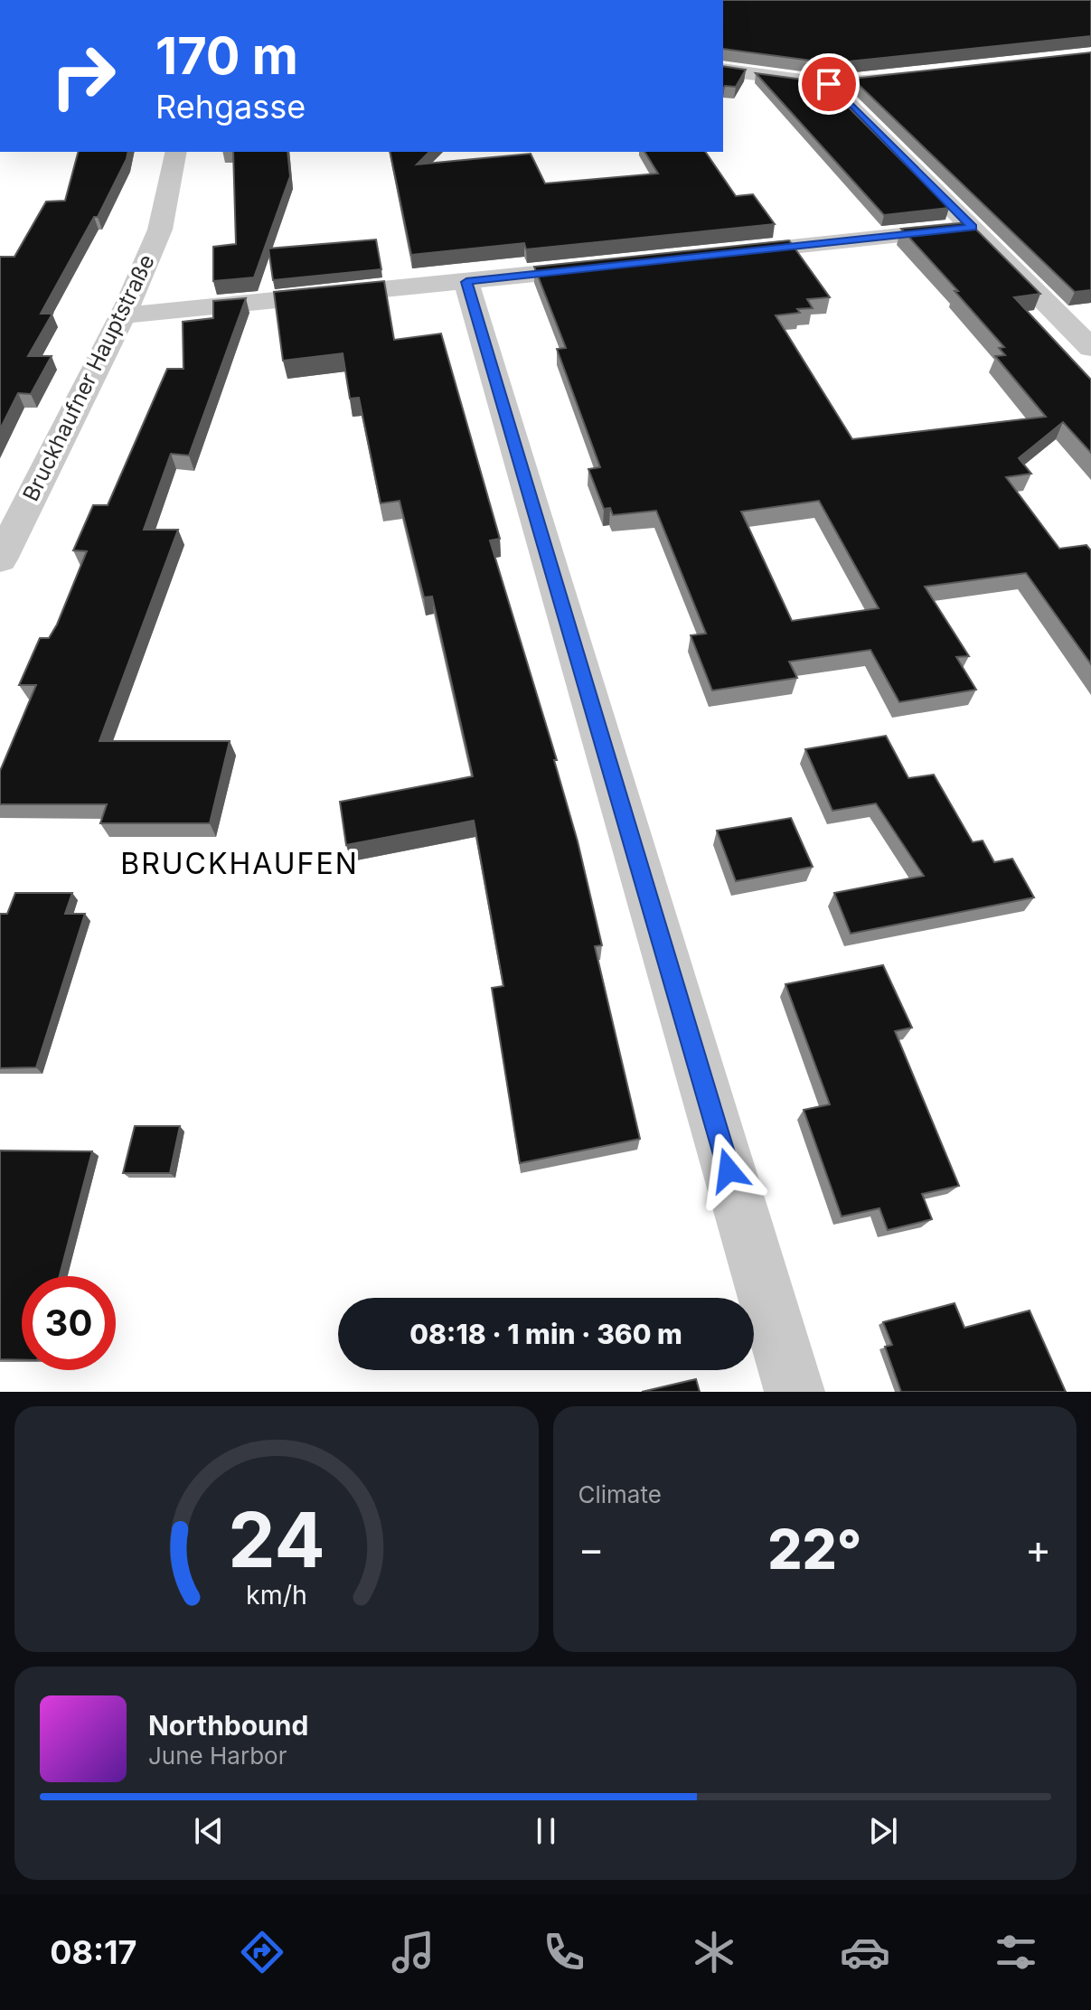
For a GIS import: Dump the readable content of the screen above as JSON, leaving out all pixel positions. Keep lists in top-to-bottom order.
{
  "streets": {
    "street": ["Bruckhaufner Hauptstraße"]
  },
  "districts": ["BRUCKHAUFEN"],
  "page": {
    "turn": ["170 m", "Rehgasse"],
    "limit": "30",
    "trip": "08:18 · 1 min · 360 m",
    "tile": "Climate",
    "heat": ["−", "22°", "+"],
    "song": ["Northbound", "June Harbor"],
    "tabs": "08:17",
    "gauge": ["24", "km/h"]
  }
}
